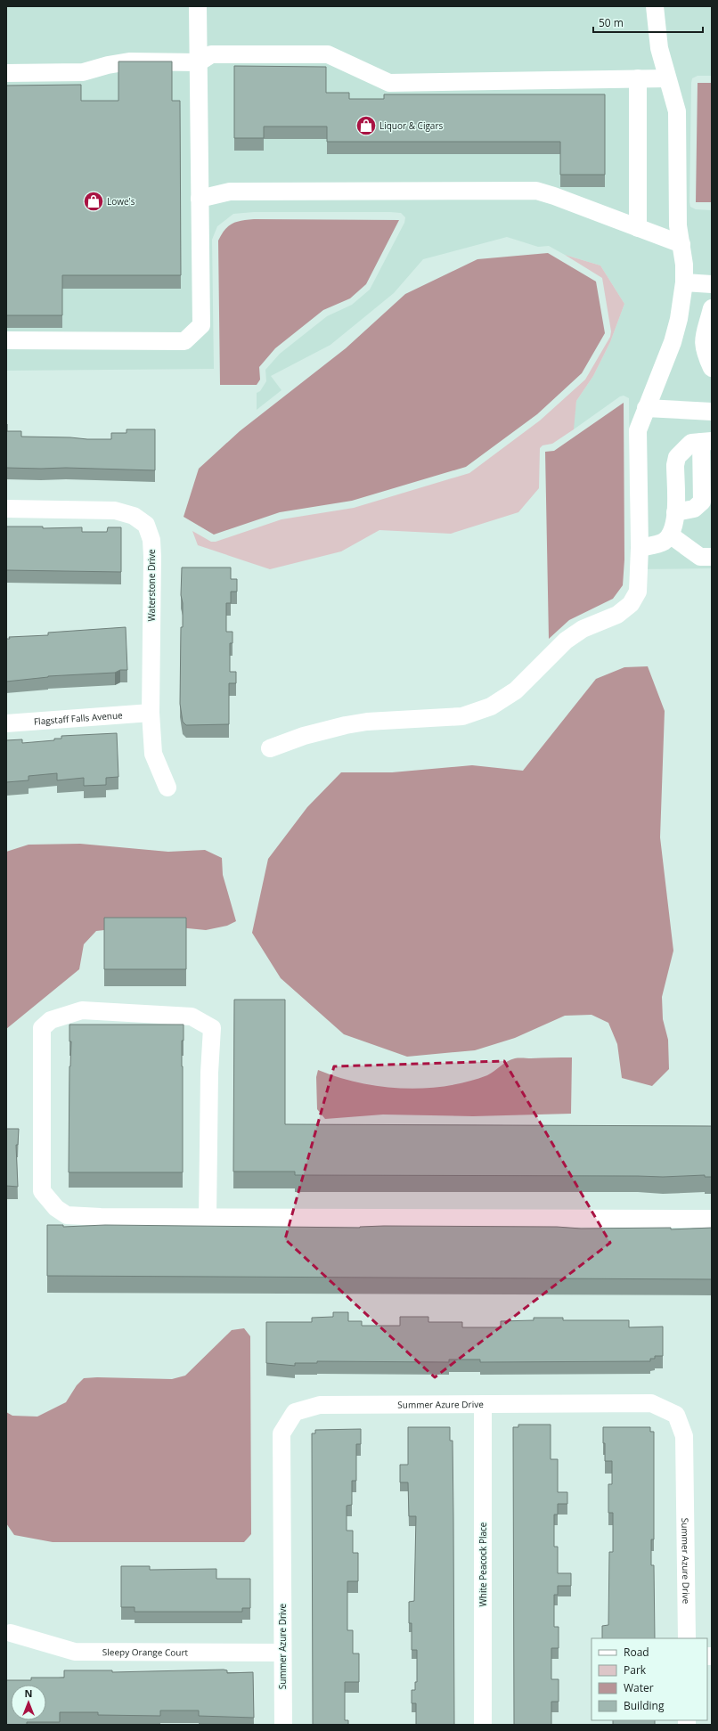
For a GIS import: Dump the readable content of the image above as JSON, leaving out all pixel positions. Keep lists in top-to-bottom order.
{
  "streets": {
    "street": [
      "Waterstone Drive",
      "Flagstaff Falls Avenue",
      "Summer Azure Drive",
      "White Peacock Place",
      "Sleepy Orange Court"
    ]
  },
  "crossings": [
    ["Waterstone Drive", "Flagstaff Falls Avenue"],
    ["Summer Azure Drive", "White Peacock Place"],
    ["Summer Azure Drive", "Sleepy Orange Court"]
  ],
  "places": {
    "shop": ["Liquor & Cigars", "Lowe's"]
  },
  "legend": [
    "Road",
    "Park",
    "Water",
    "Building"
  ],
  "scale_bar": "50 m",
  "north": "top"
}
